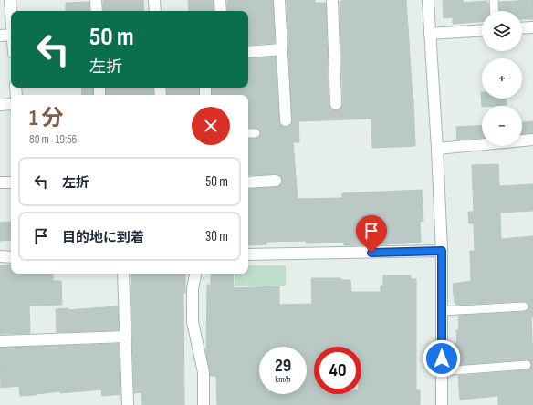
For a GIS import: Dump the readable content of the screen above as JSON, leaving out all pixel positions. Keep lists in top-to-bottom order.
{
  "page": {
    "map_buttons": ["+", "−"],
    "turn": ["50 m", "左折"],
    "heading": ["1 分", "80 m · 19:56"],
    "list": [
      {
        "name": "左折",
        "value": "50 m"
      },
      {
        "name": "目的地に到着",
        "value": "30 m"
      }
    ],
    "speed": "29 km/h",
    "limit": "40"
  }
}
